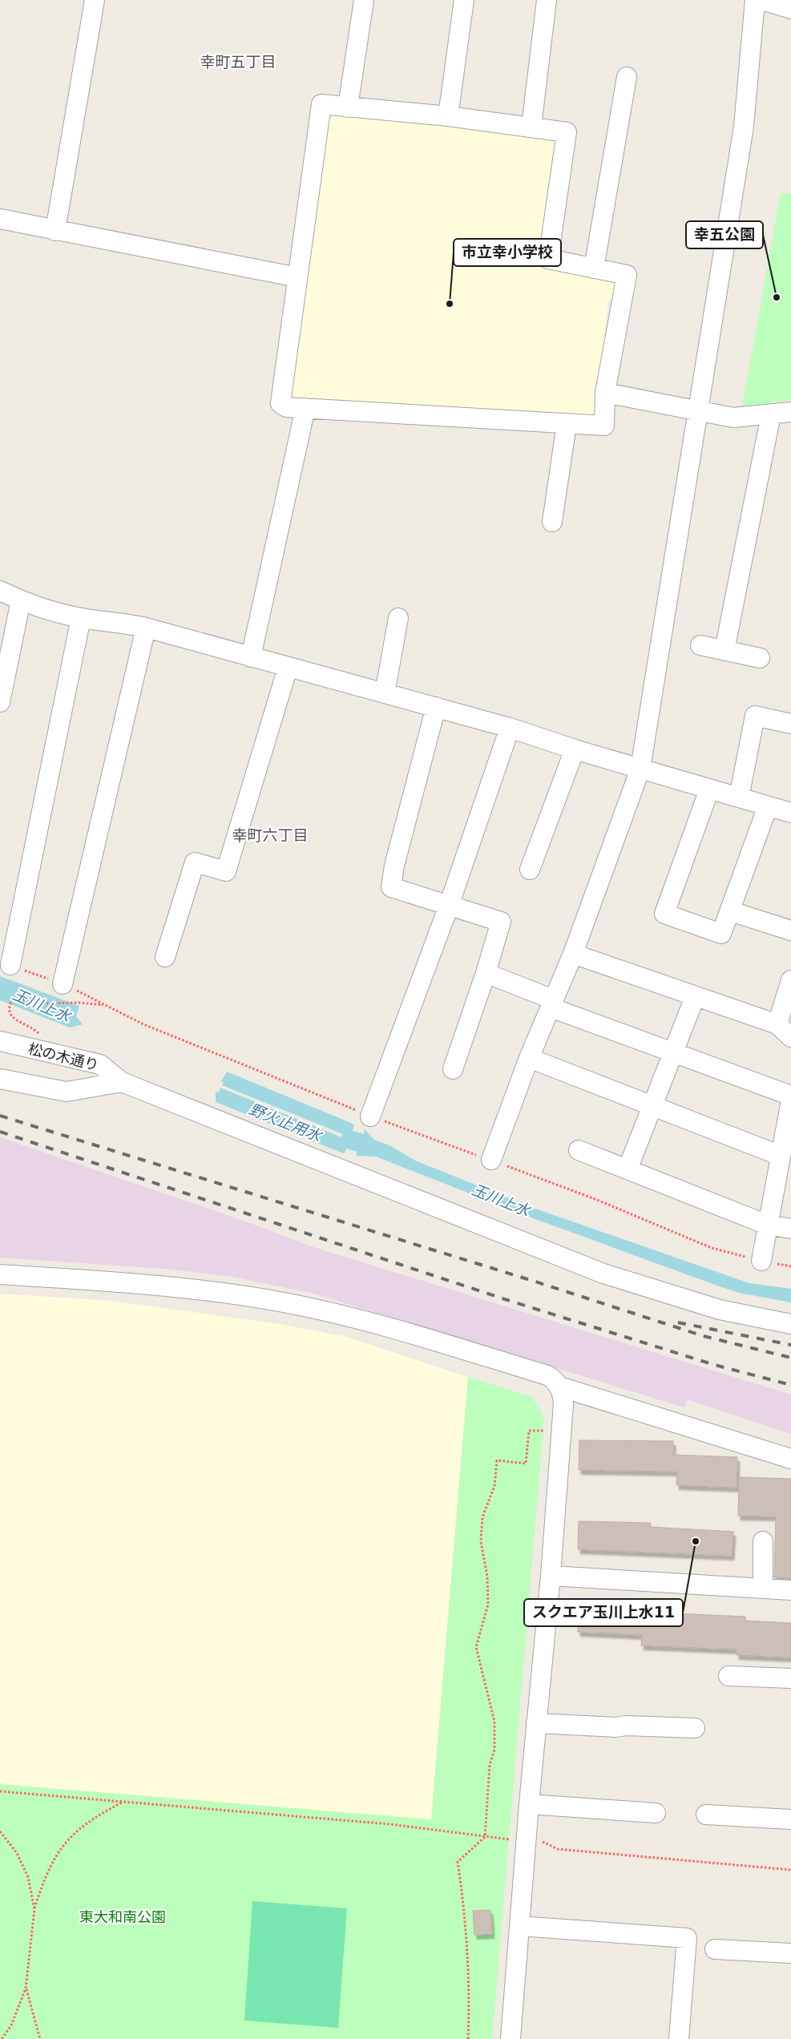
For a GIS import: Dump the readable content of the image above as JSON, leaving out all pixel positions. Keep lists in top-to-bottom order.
{
  "streets": {
    "street": ["松の木通り"]
  },
  "districts": ["幸町五丁目", "幸町六丁目"],
  "water": ["玉川上水", "野火止用水"],
  "parks": ["東大和南公園"],
  "places": ["幸五公園", "市立幸小学校", "スクエア玉川上水11"]
}
